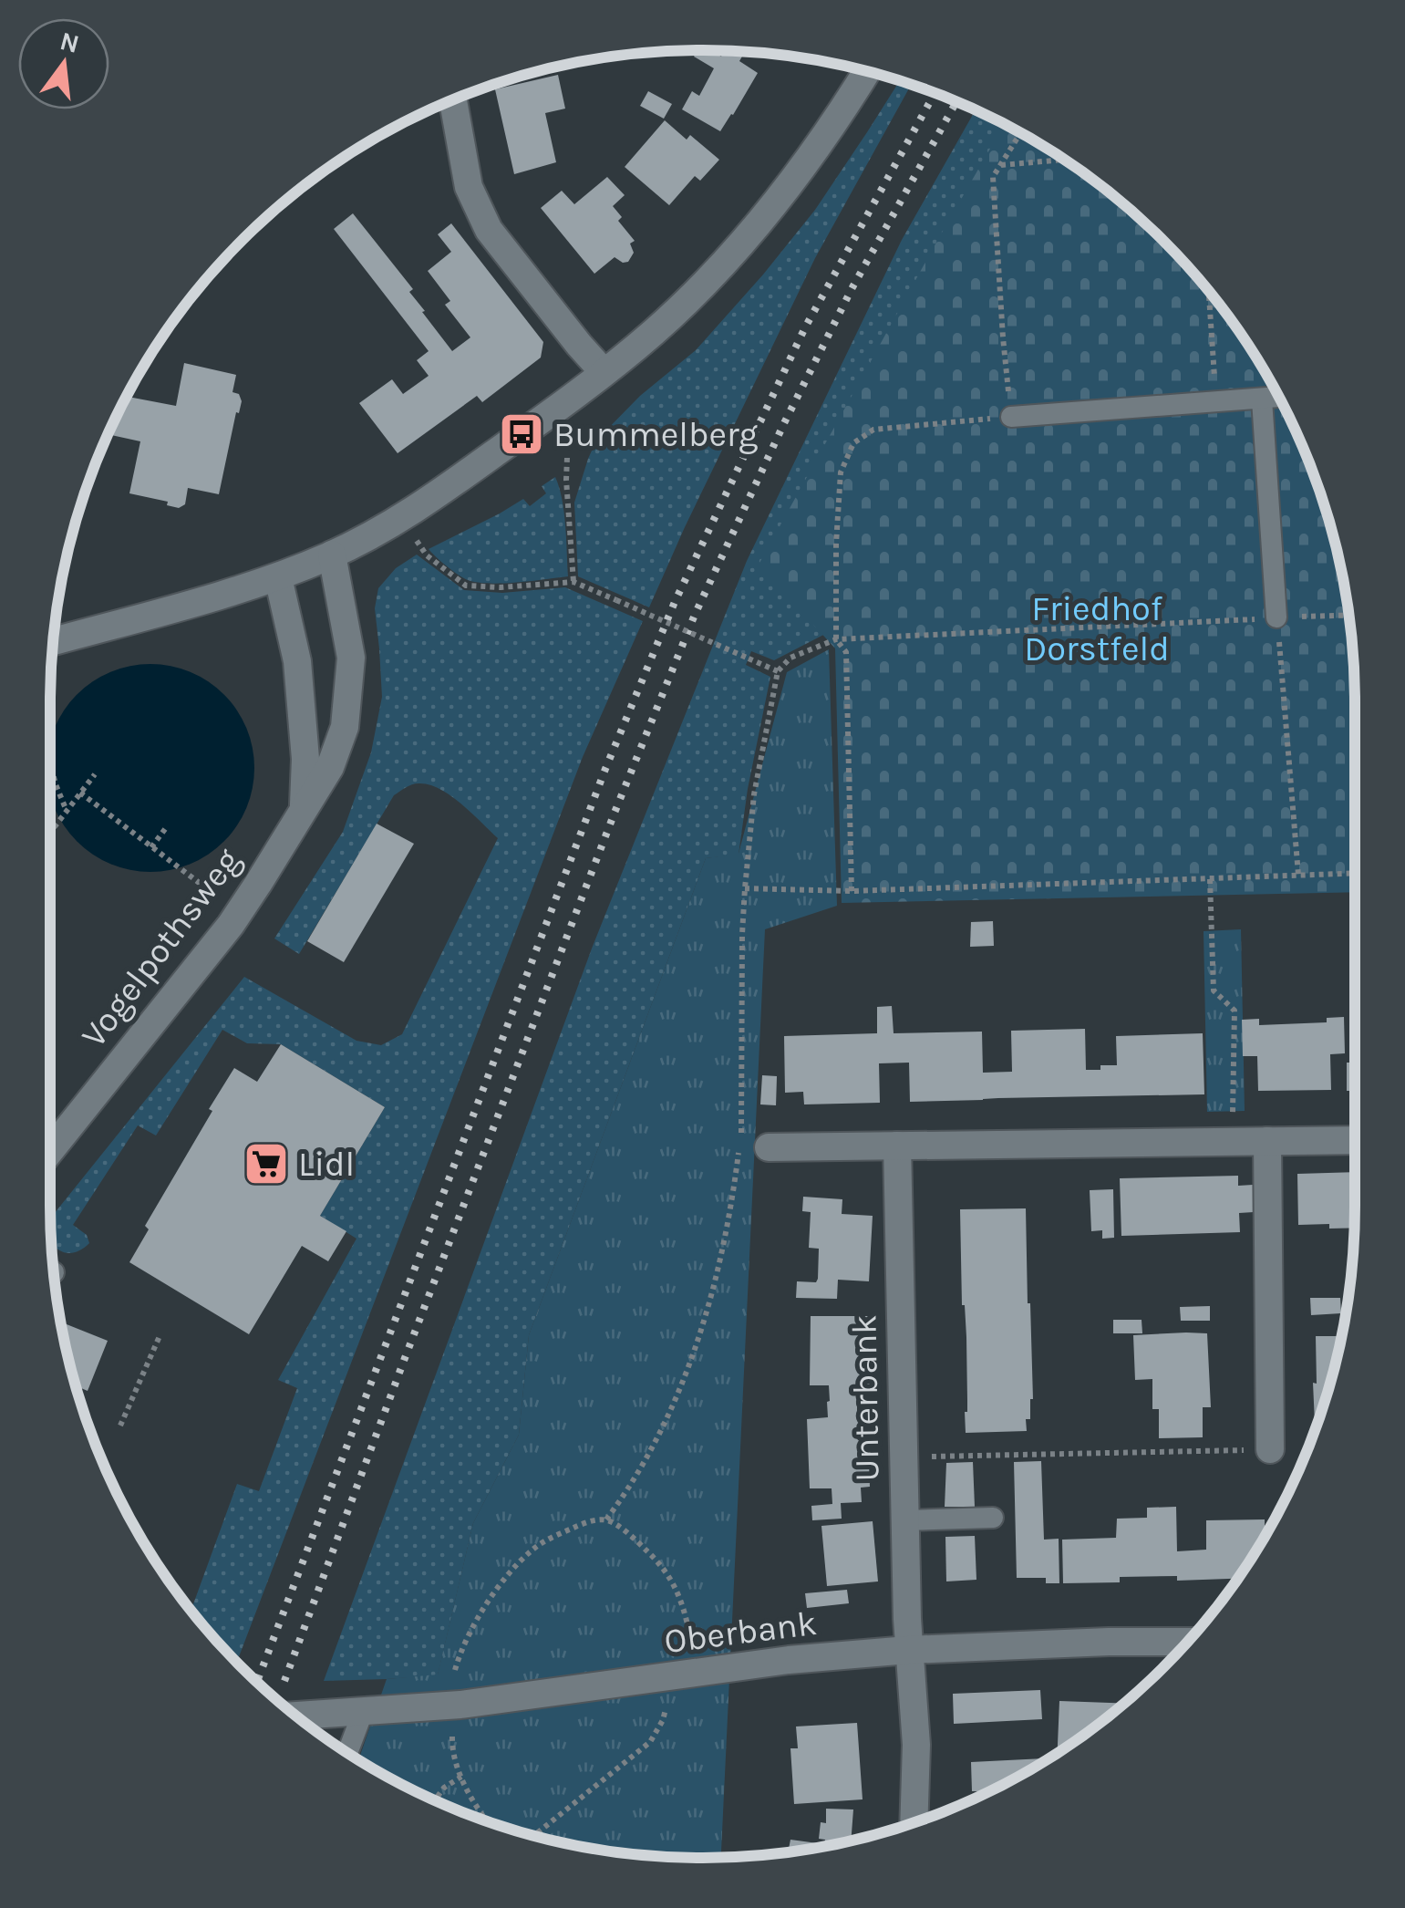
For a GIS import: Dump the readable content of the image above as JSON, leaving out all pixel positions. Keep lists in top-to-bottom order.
{
  "streets": {
    "street": ["Vogelpothsweg", "Unterbank", "Oberbank"]
  },
  "crossings": [
    ["Unterbank", "Oberbank"]
  ],
  "parks": ["Friedhof Dorstfeld"],
  "places": {
    "bus stop": ["Bummelberg"],
    "supermarket": ["Lidl"]
  },
  "north": "top"
}
